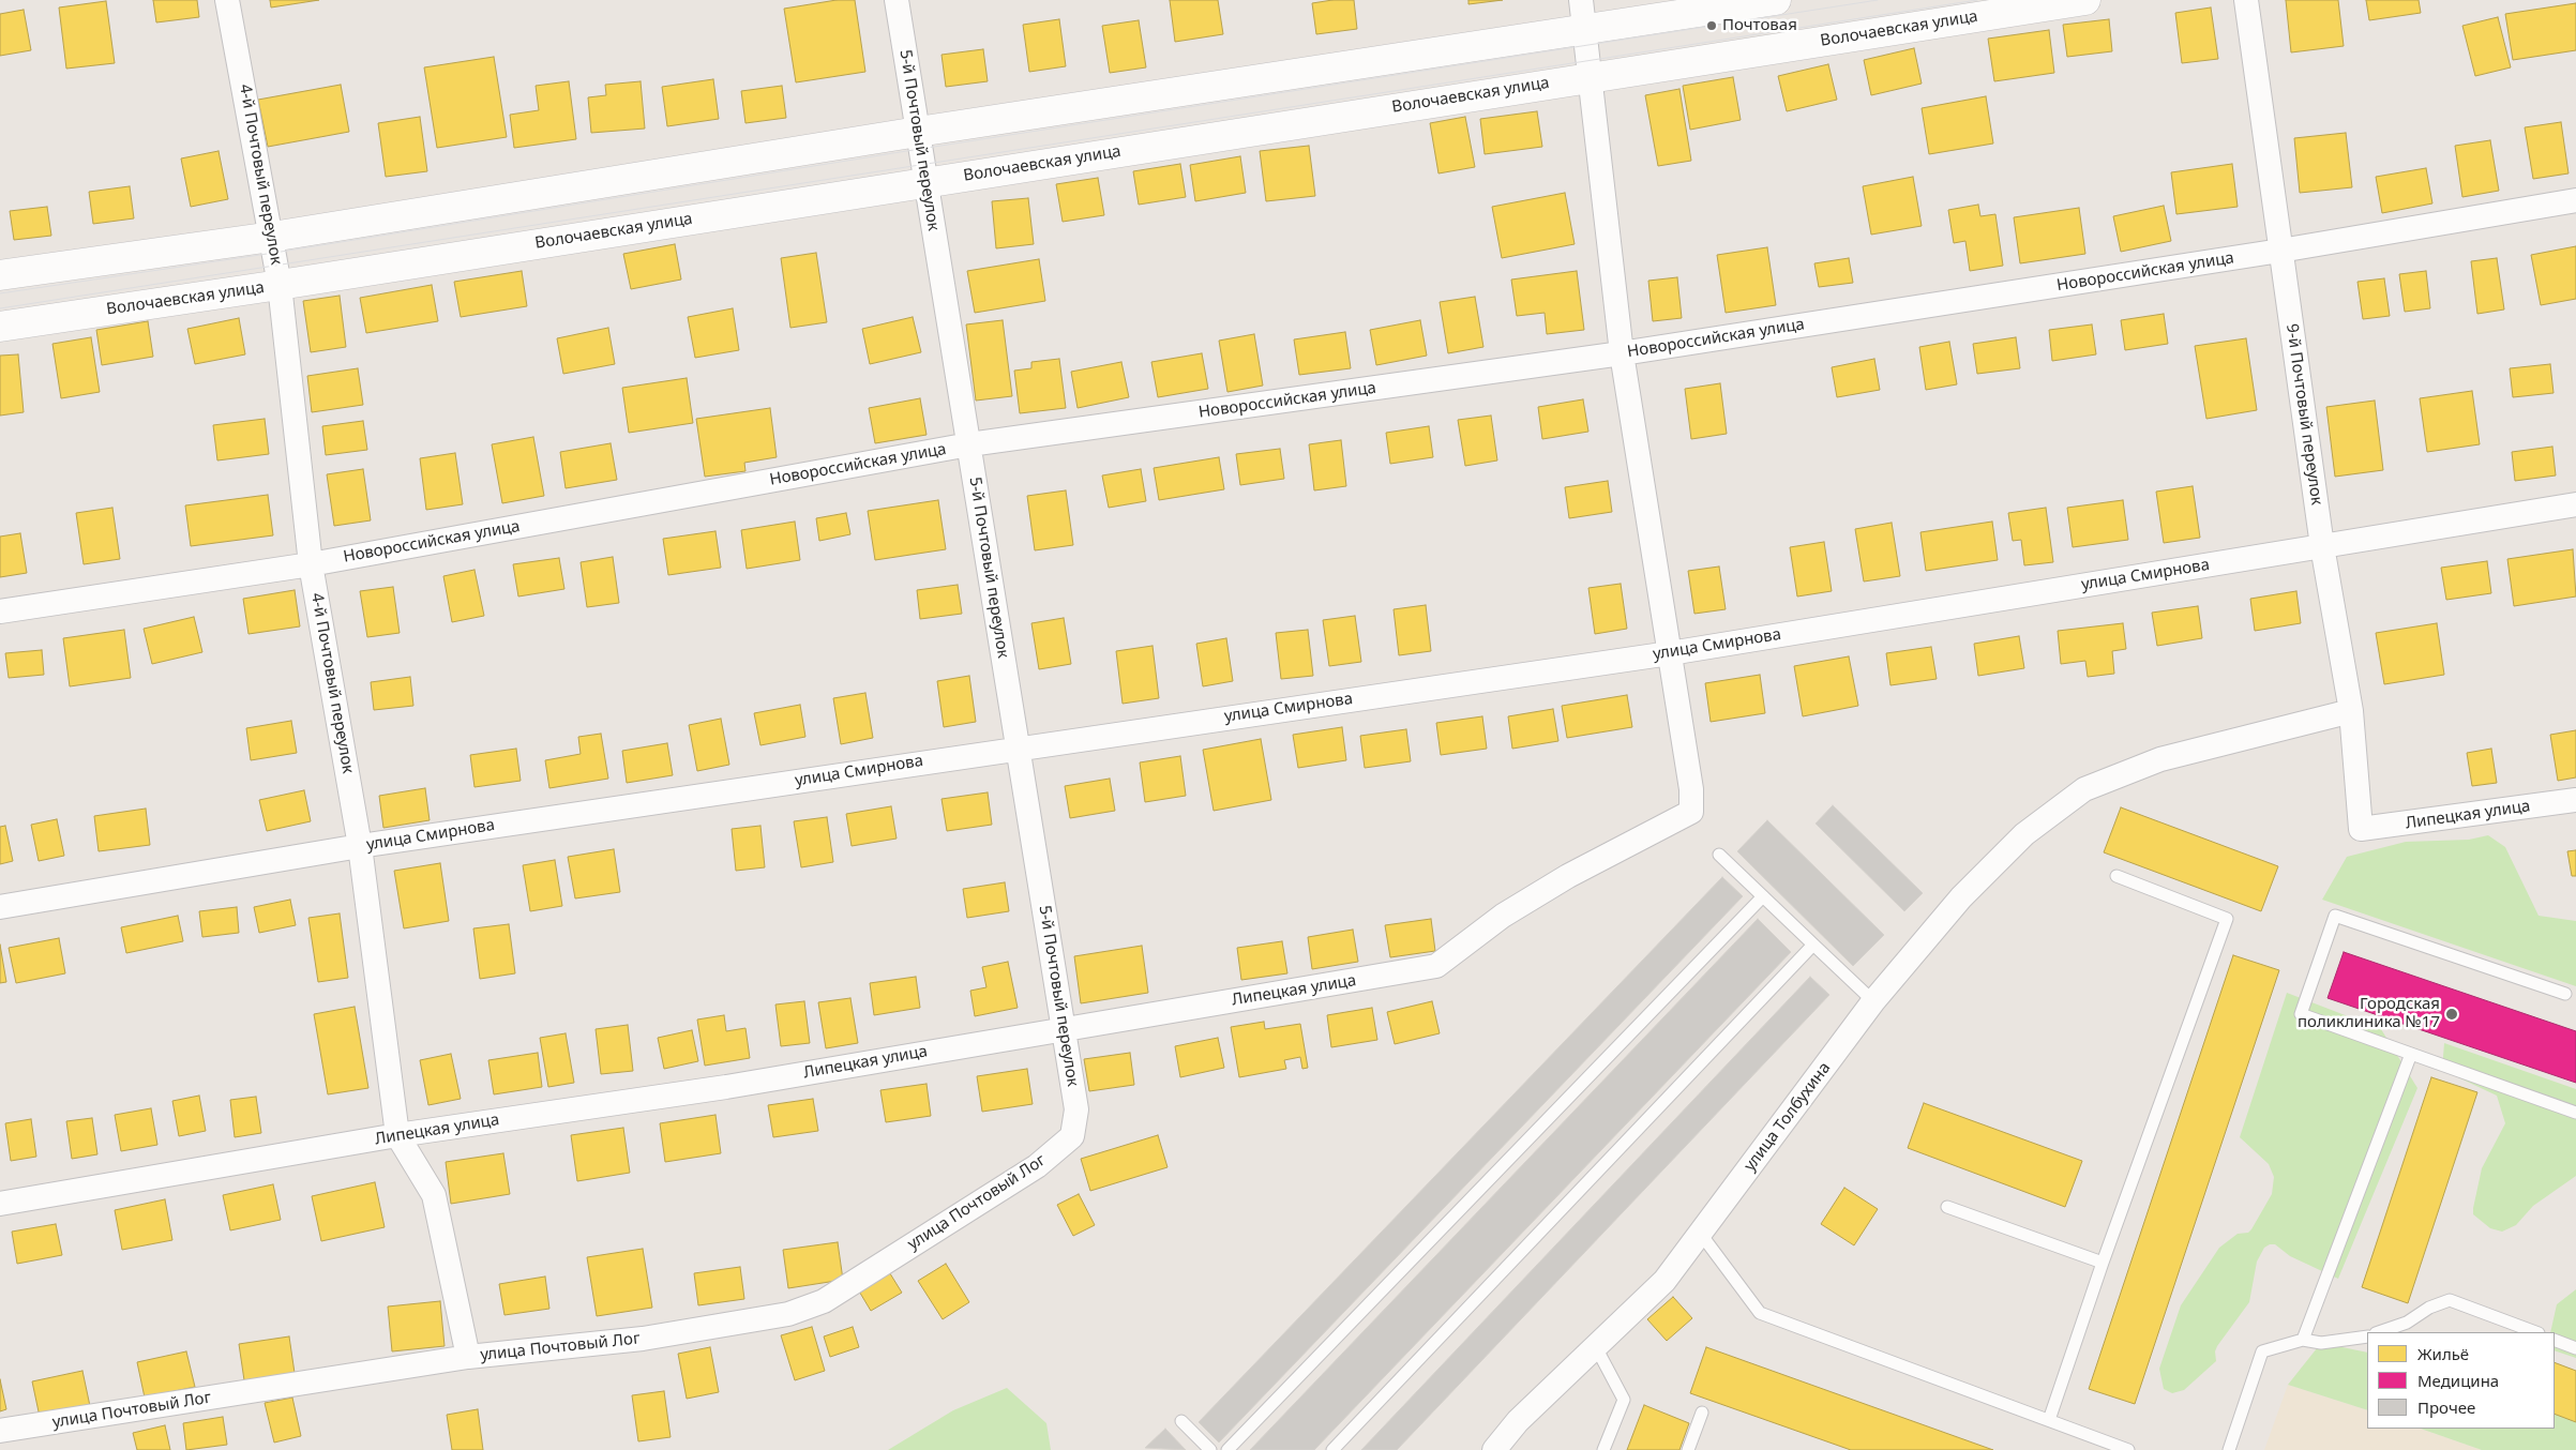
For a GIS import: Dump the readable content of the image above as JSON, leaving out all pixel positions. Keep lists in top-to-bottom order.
{
  "streets": {
    "main road": ["Волочаевская улица"],
    "street": [
      "5-й Почтовый переулок",
      "4-й Почтовый переулок",
      "Новороссийская улица",
      "9-й Почтовый переулок",
      "улица Смирнова",
      "Липецкая улица",
      "улица Толбухина",
      "улица Почтовый Лог"
    ]
  },
  "crossings": [
    ["Волочаевская улица", "5-й Почтовый переулок"],
    ["Волочаевская улица", "4-й Почтовый переулок"],
    ["5-й Почтовый переулок", "Новороссийская улица"],
    ["5-й Почтовый переулок", "улица Смирнова"],
    ["5-й Почтовый переулок", "Липецкая улица"],
    ["5-й Почтовый переулок", "улица Почтовый Лог"],
    ["4-й Почтовый переулок", "Новороссийская улица"],
    ["4-й Почтовый переулок", "улица Смирнова"],
    ["4-й Почтовый переулок", "Липецкая улица"],
    ["4-й Почтовый переулок", "улица Почтовый Лог"],
    ["Новороссийская улица", "9-й Почтовый переулок"],
    ["9-й Почтовый переулок", "улица Смирнова"],
    ["9-й Почтовый переулок", "Липецкая улица"],
    ["9-й Почтовый переулок", "улица Толбухина"],
    ["улица Смирнова", "Липецкая улица"]
  ],
  "places": ["Почтовая", "Городская поликлиника №17"],
  "legend": ["Жильё", "Медицина", "Прочее"]
}
